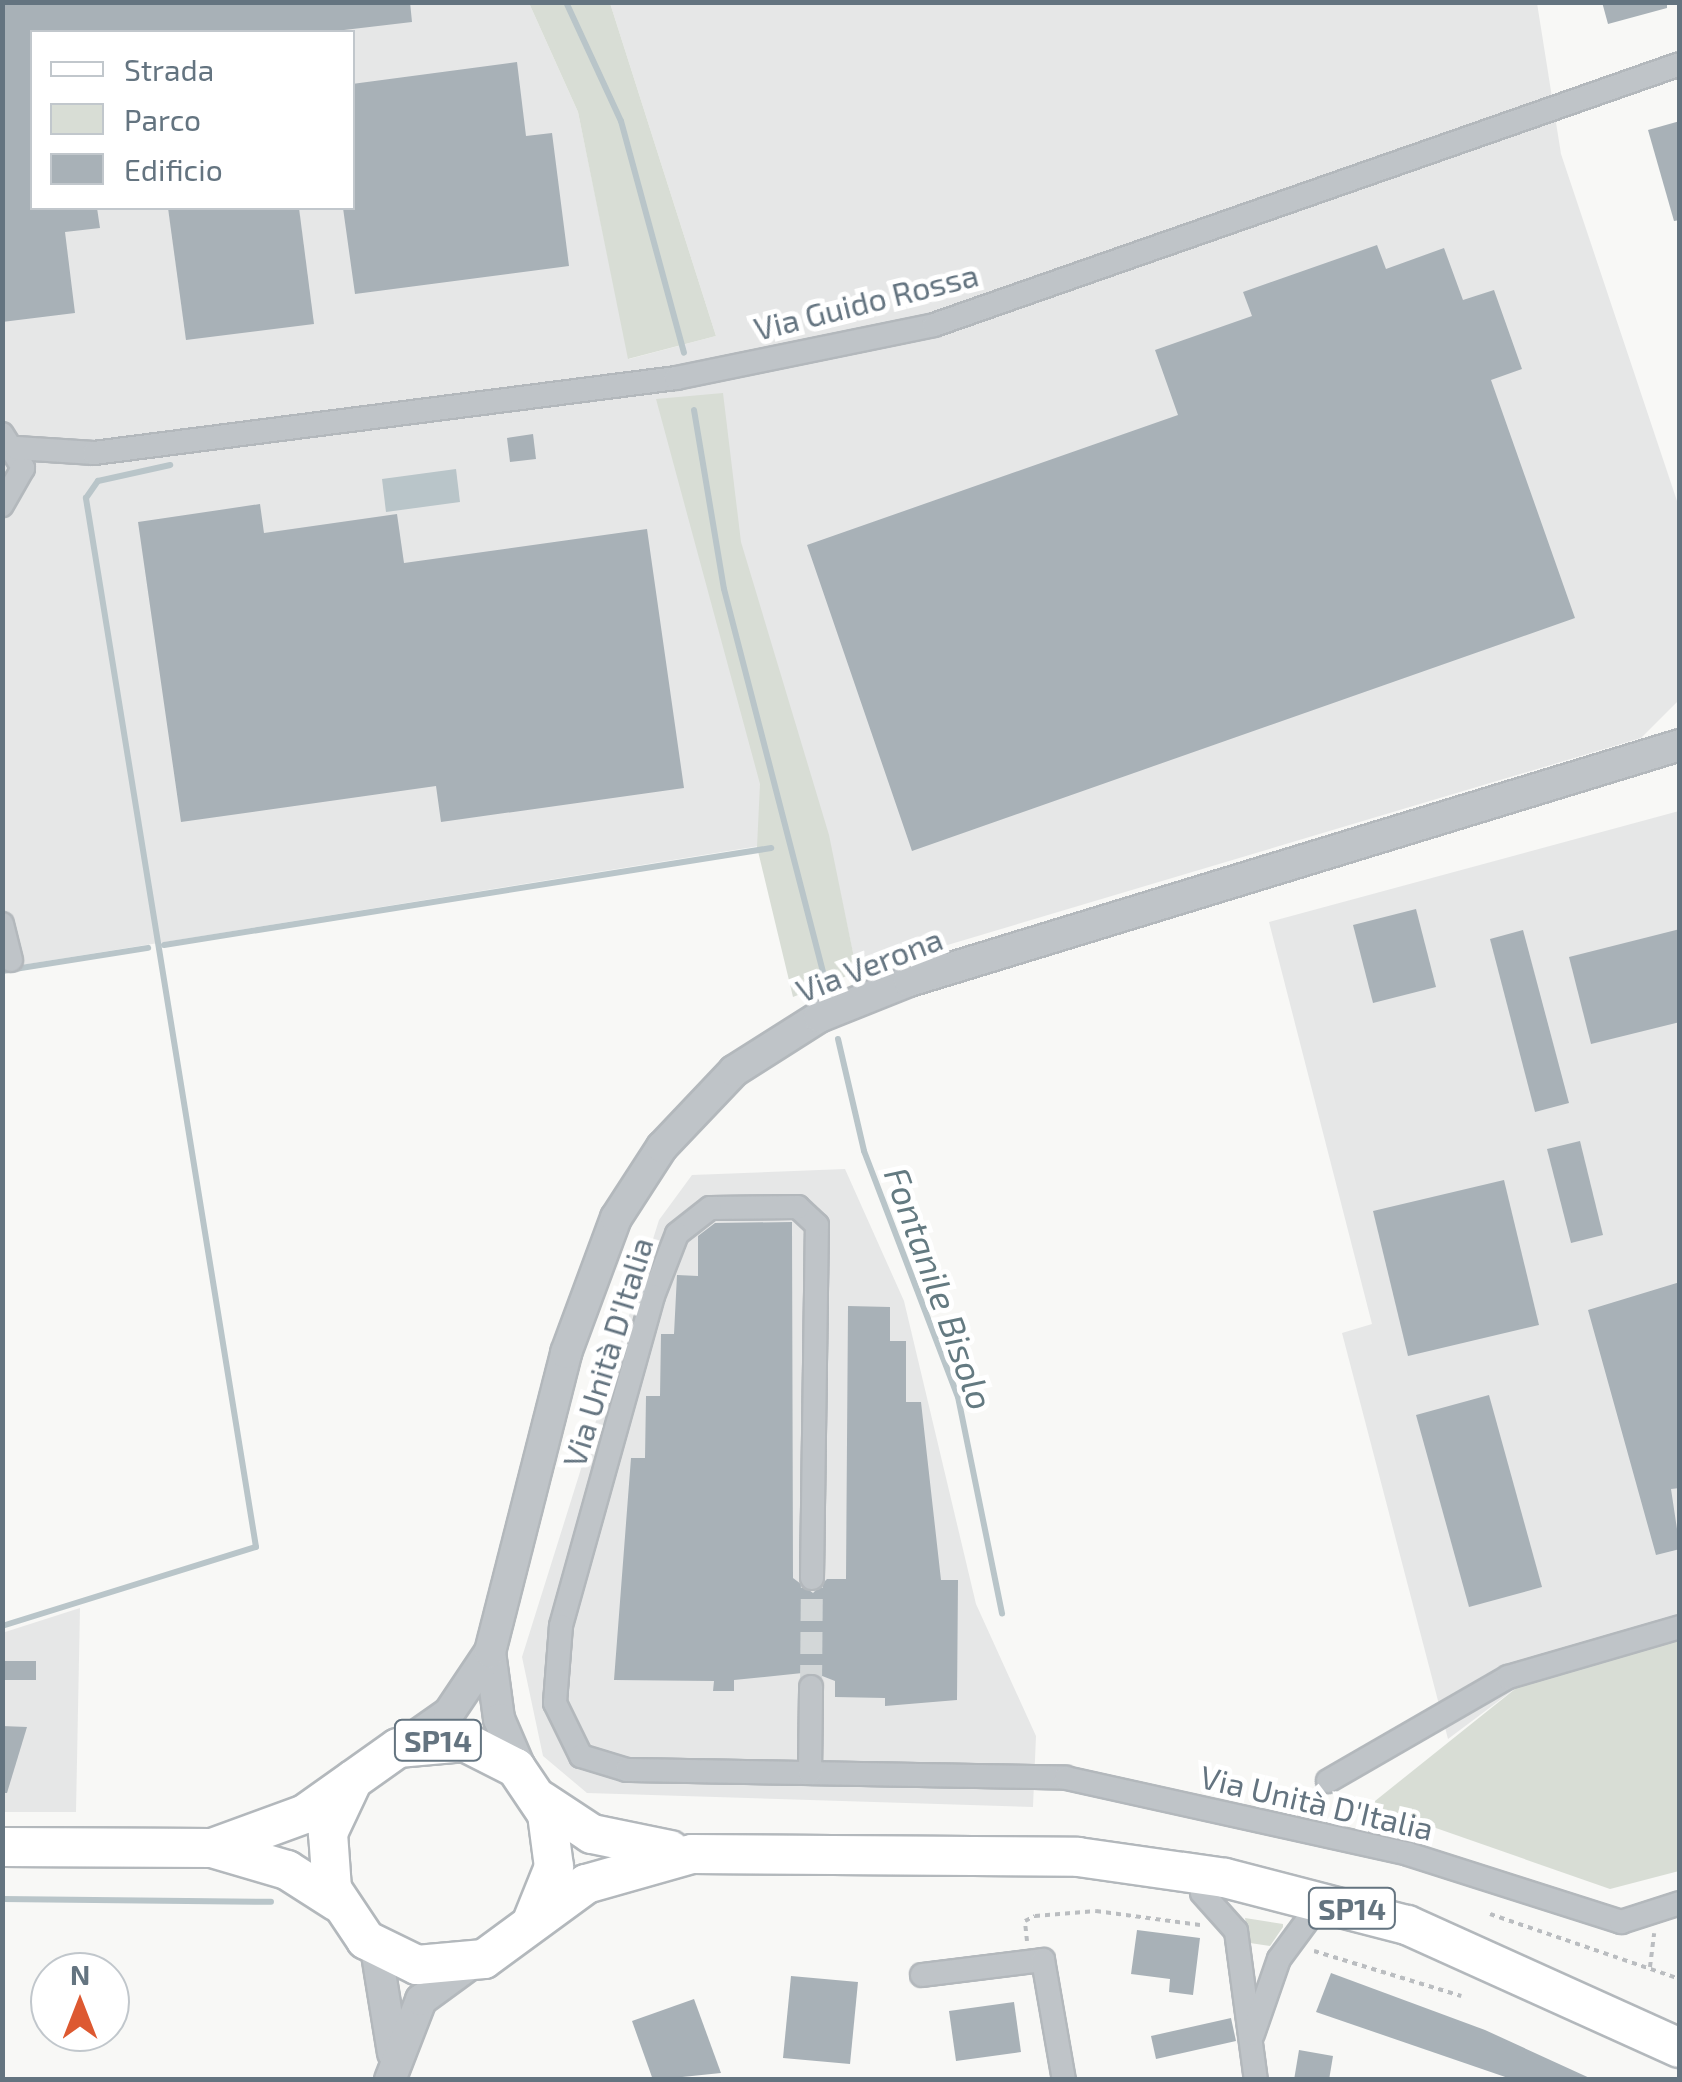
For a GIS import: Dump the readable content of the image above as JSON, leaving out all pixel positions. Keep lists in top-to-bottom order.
{
  "streets": {
    "main road": ["SP14"],
    "street": ["Via Guido Rossa", "Via Verona", "Via Unità D'Italia"]
  },
  "crossings": [
    ["Via Verona", "SP14"]
  ],
  "water": ["Fontanile Bisolo"],
  "legend": ["Strada", "Parco", "Edificio"],
  "north": "top"
}
